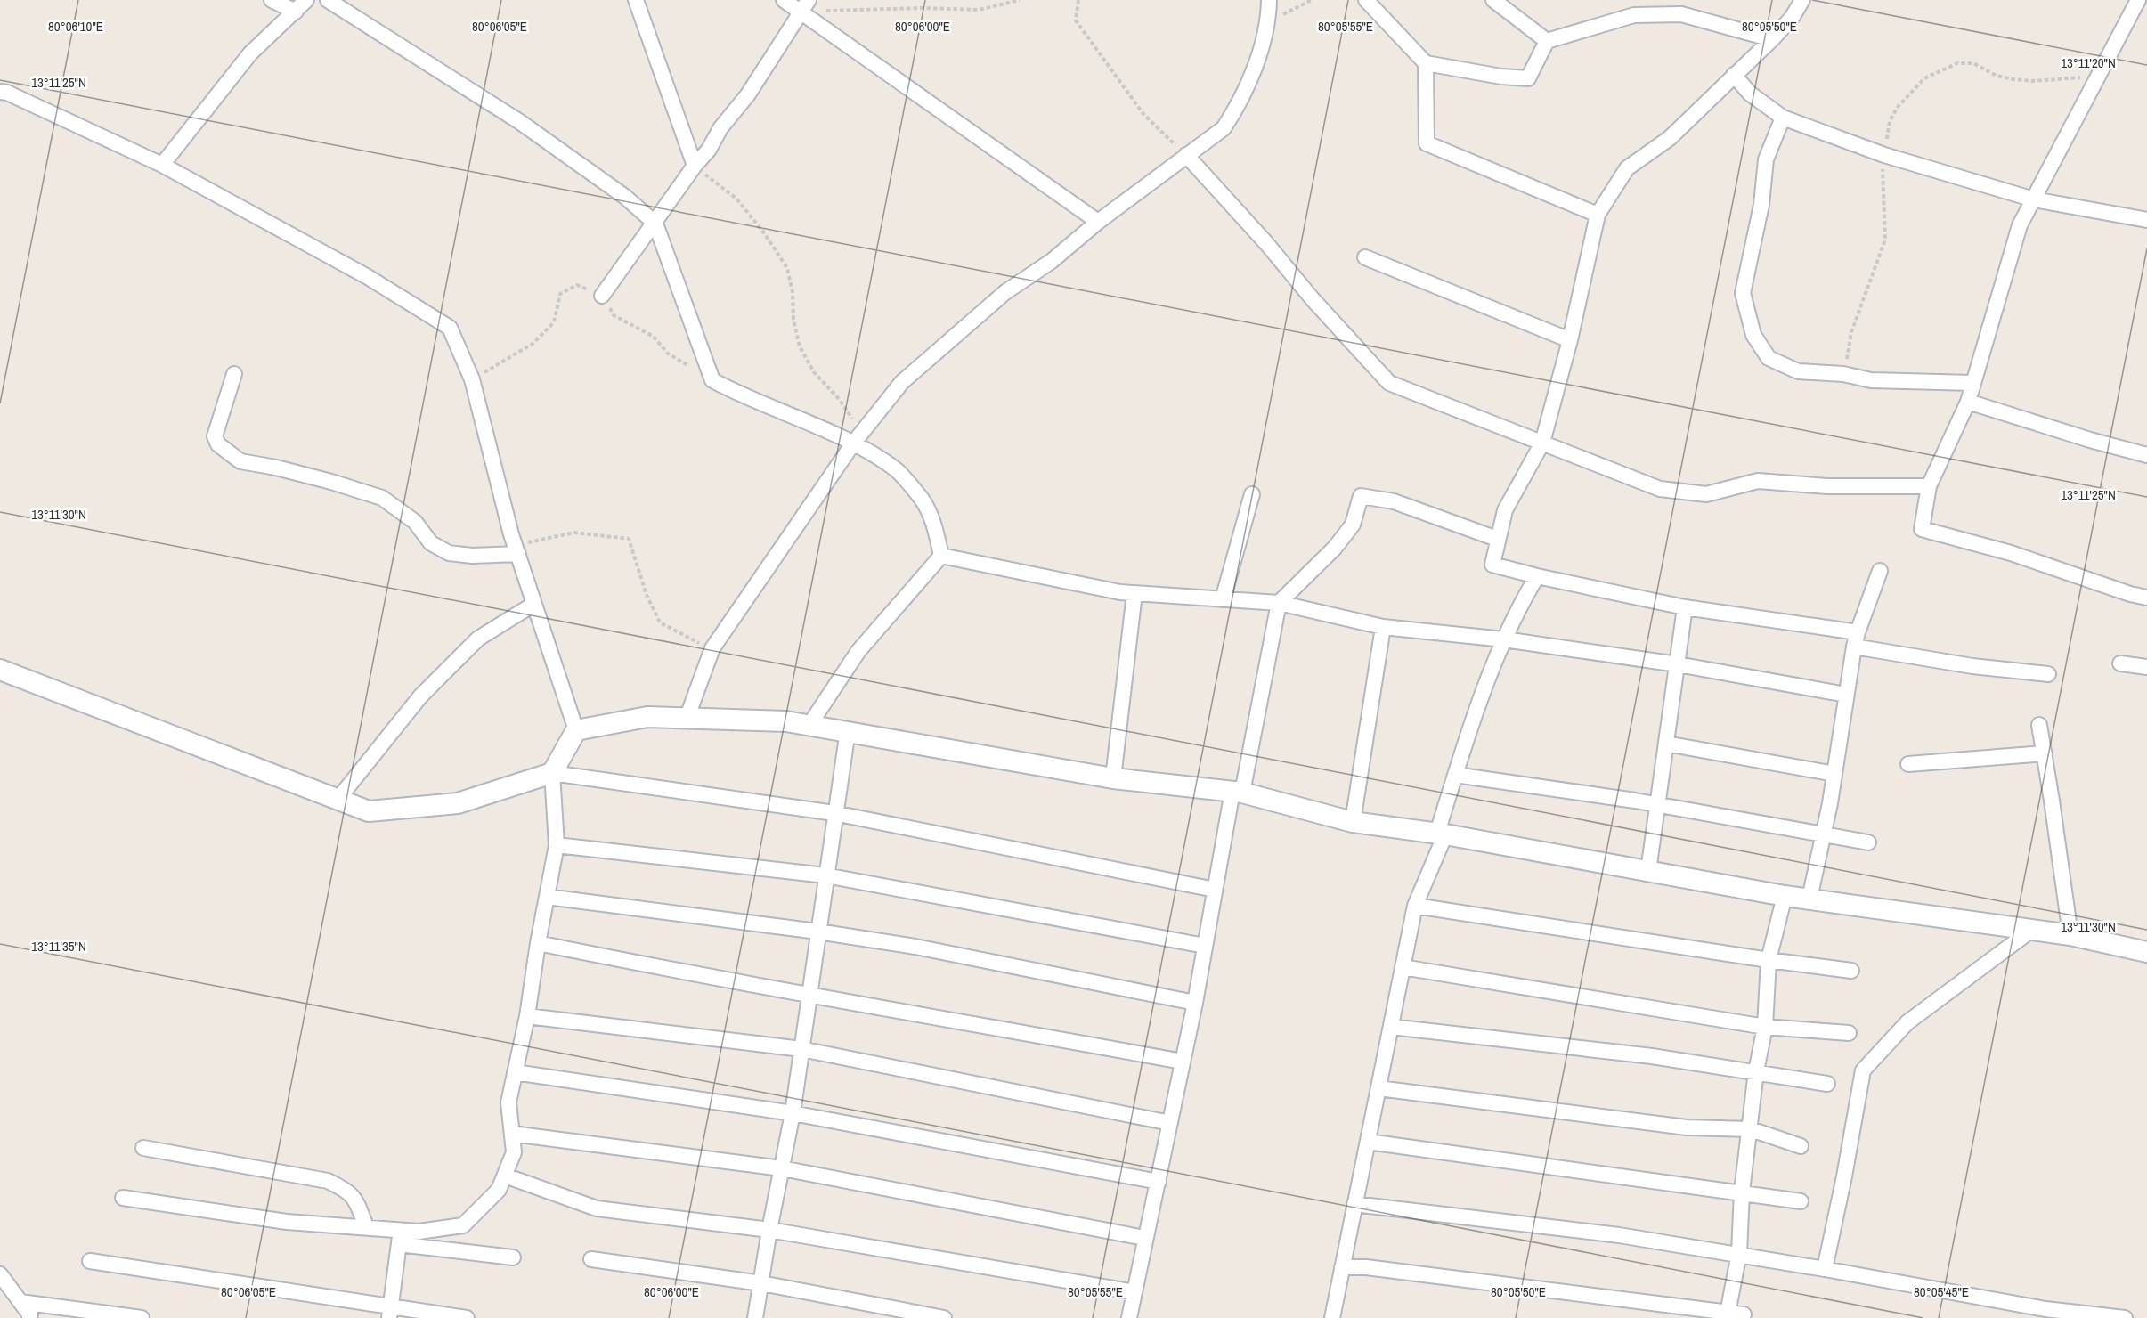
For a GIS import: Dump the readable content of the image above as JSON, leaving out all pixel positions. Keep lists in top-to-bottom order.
{
  "coordinates": [
    "80°06'10\"E",
    "80°06'05\"E",
    "80°06'00\"E",
    "80°05'55\"E",
    "80°05'50\"E",
    "13°11'20\"N",
    "13°11'25\"N",
    "13°11'30\"N",
    "13°11'35\"N",
    "80°05'45\"E"
  ]
}
